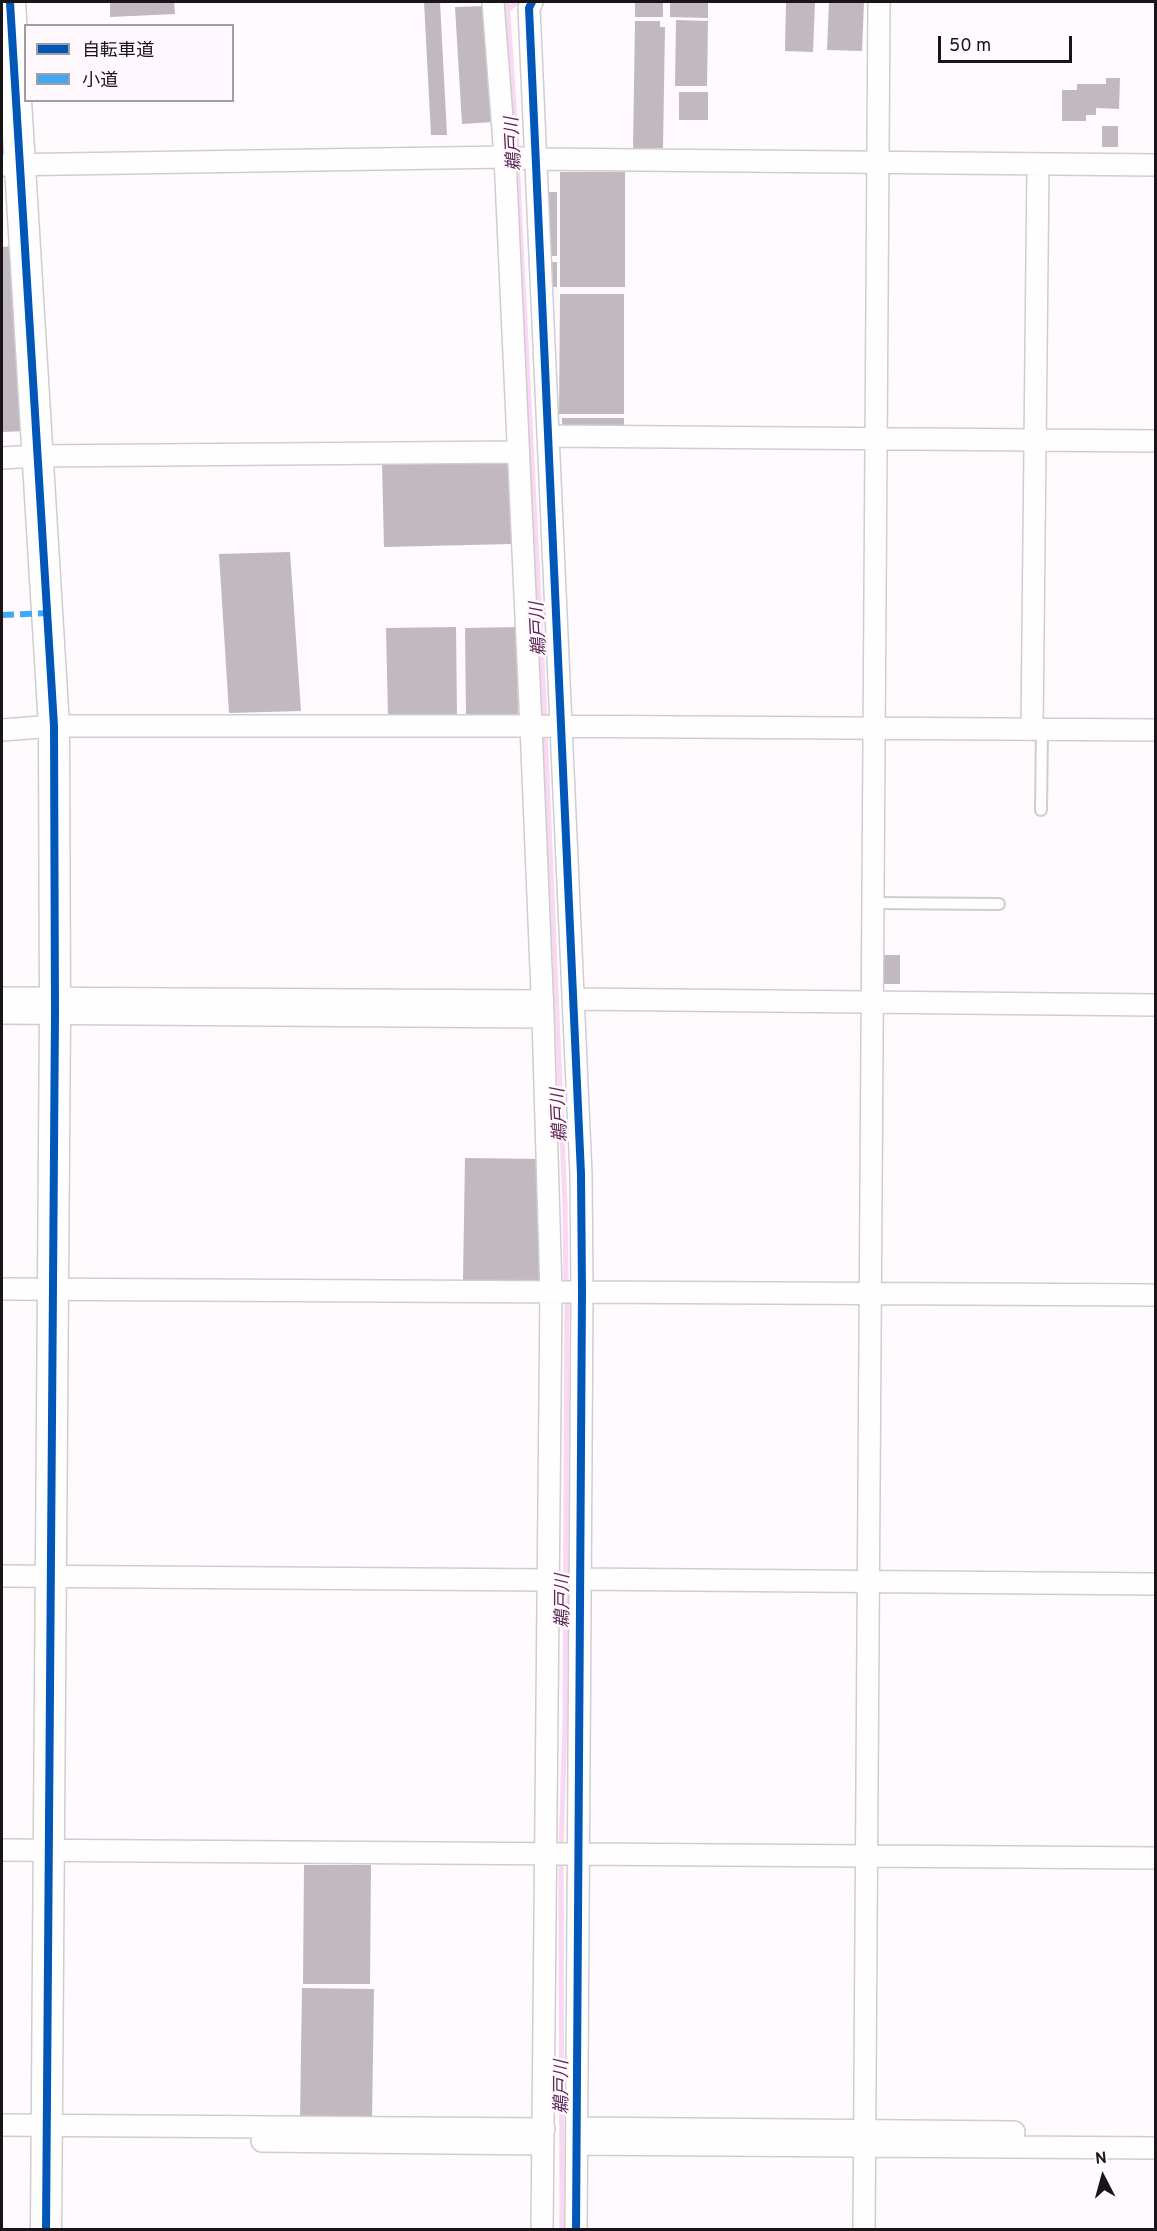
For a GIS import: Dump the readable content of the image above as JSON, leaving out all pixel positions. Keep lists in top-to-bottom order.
{
  "water": ["鵜戸川"],
  "legend": ["自転車道", "小道"],
  "scale_bar": "50 m",
  "north": "top"
}
